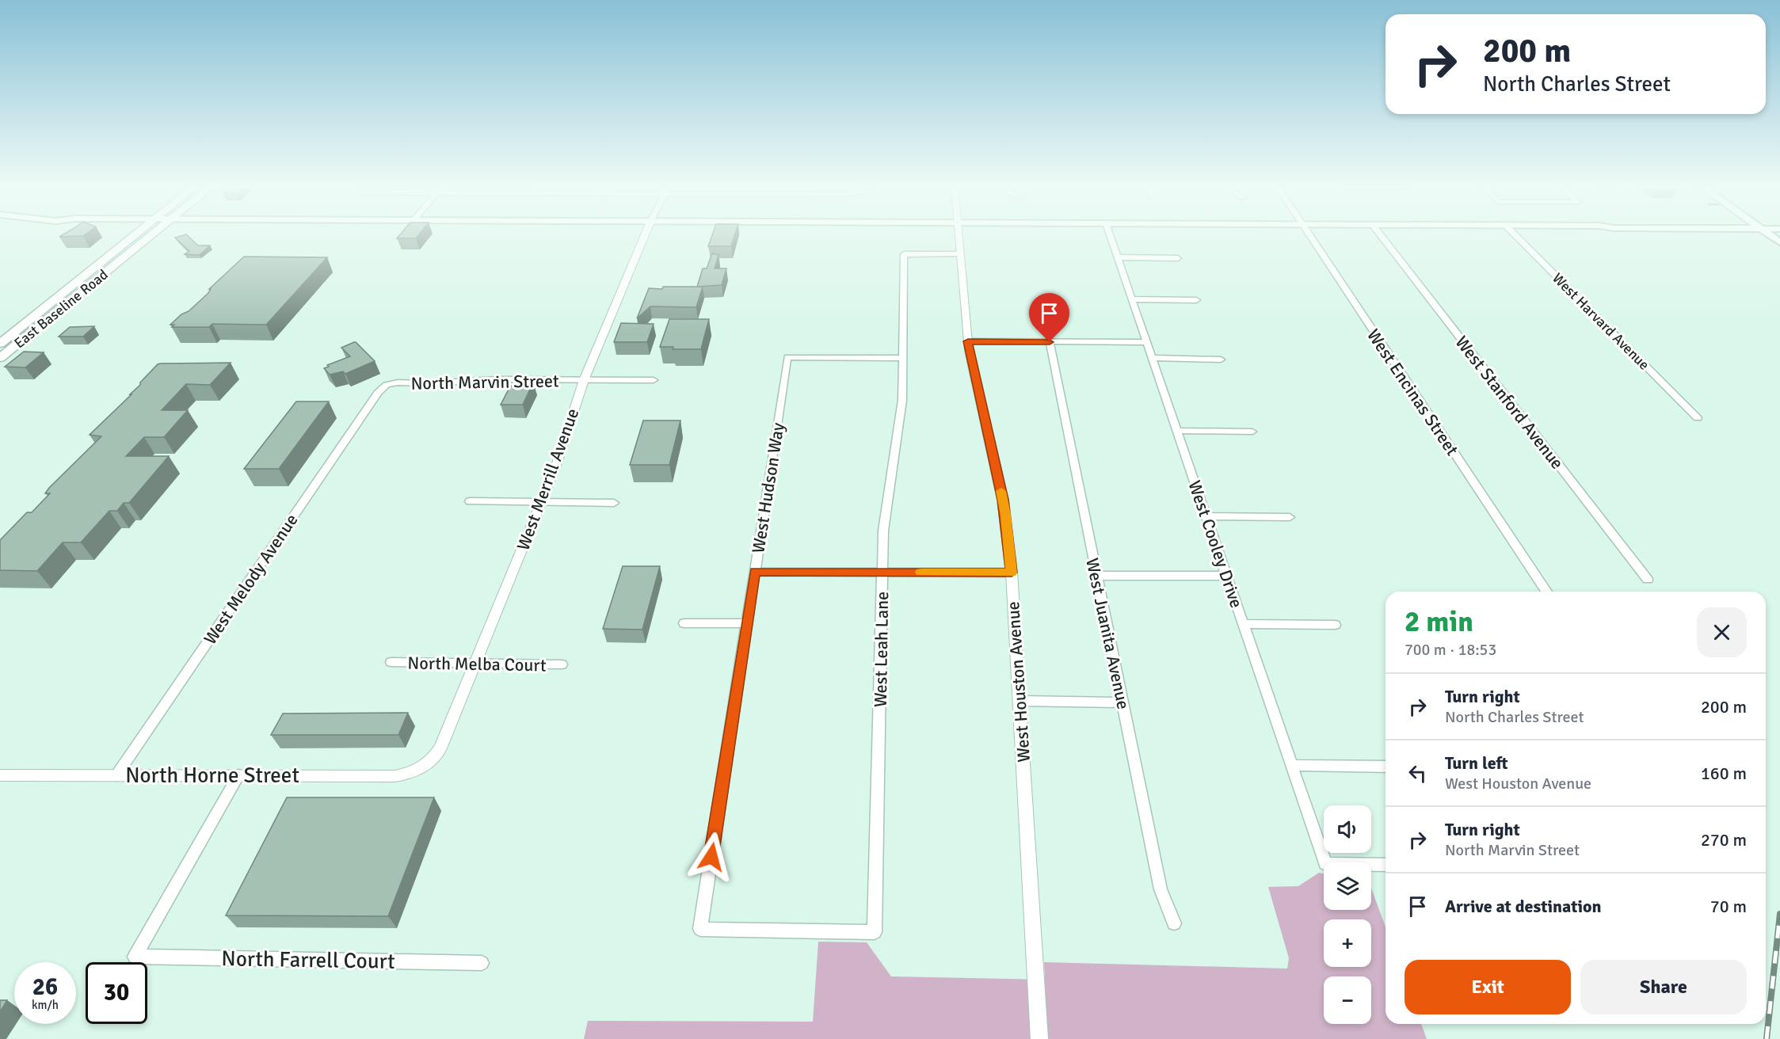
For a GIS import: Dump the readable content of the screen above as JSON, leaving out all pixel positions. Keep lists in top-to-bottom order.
{
  "streets": {
    "main road": ["East Baseline Road"],
    "street": [
      "West Harvard Avenue",
      "North Marvin Street",
      "West Encinas Street",
      "West Stanford Avenue",
      "West Merrill Avenue",
      "West Hudson Way",
      "West Cooley Drive",
      "West Melody Avenue",
      "West Juanita Avenue",
      "West Leah Lane",
      "North Melba Court",
      "West Houston Avenue",
      "North Horne Street",
      "North Farrell Court"
    ]
  },
  "crossings": [
    ["North Marvin Street", "West Merrill Avenue"],
    ["North Marvin Street", "West Melody Avenue"],
    ["West Merrill Avenue", "North Melba Court"],
    ["West Merrill Avenue", "North Horne Street"],
    ["West Hudson Way", "West Leah Lane"],
    ["West Melody Avenue", "North Horne Street"],
    ["West Leah Lane", "West Houston Avenue"],
    ["North Horne Street", "North Farrell Court"]
  ],
  "page": {
    "turn": ["200 m", "North Charles Street"],
    "heading": ["2 min", "700 m · 18:53"],
    "list": [
      {
        "name": "Turn right",
        "note": "North Charles Street",
        "value": "200 m"
      },
      {
        "name": "Turn left",
        "note": "West Houston Avenue",
        "value": "160 m"
      },
      {
        "name": "Turn right",
        "note": "North Marvin Street",
        "value": "270 m"
      },
      {
        "name": "Arrive at destination",
        "value": "70 m"
      }
    ],
    "map_buttons": ["+", "−"],
    "buttons": ["Exit", "Share"],
    "speed": "26 km/h",
    "limit": "30"
  }
}
